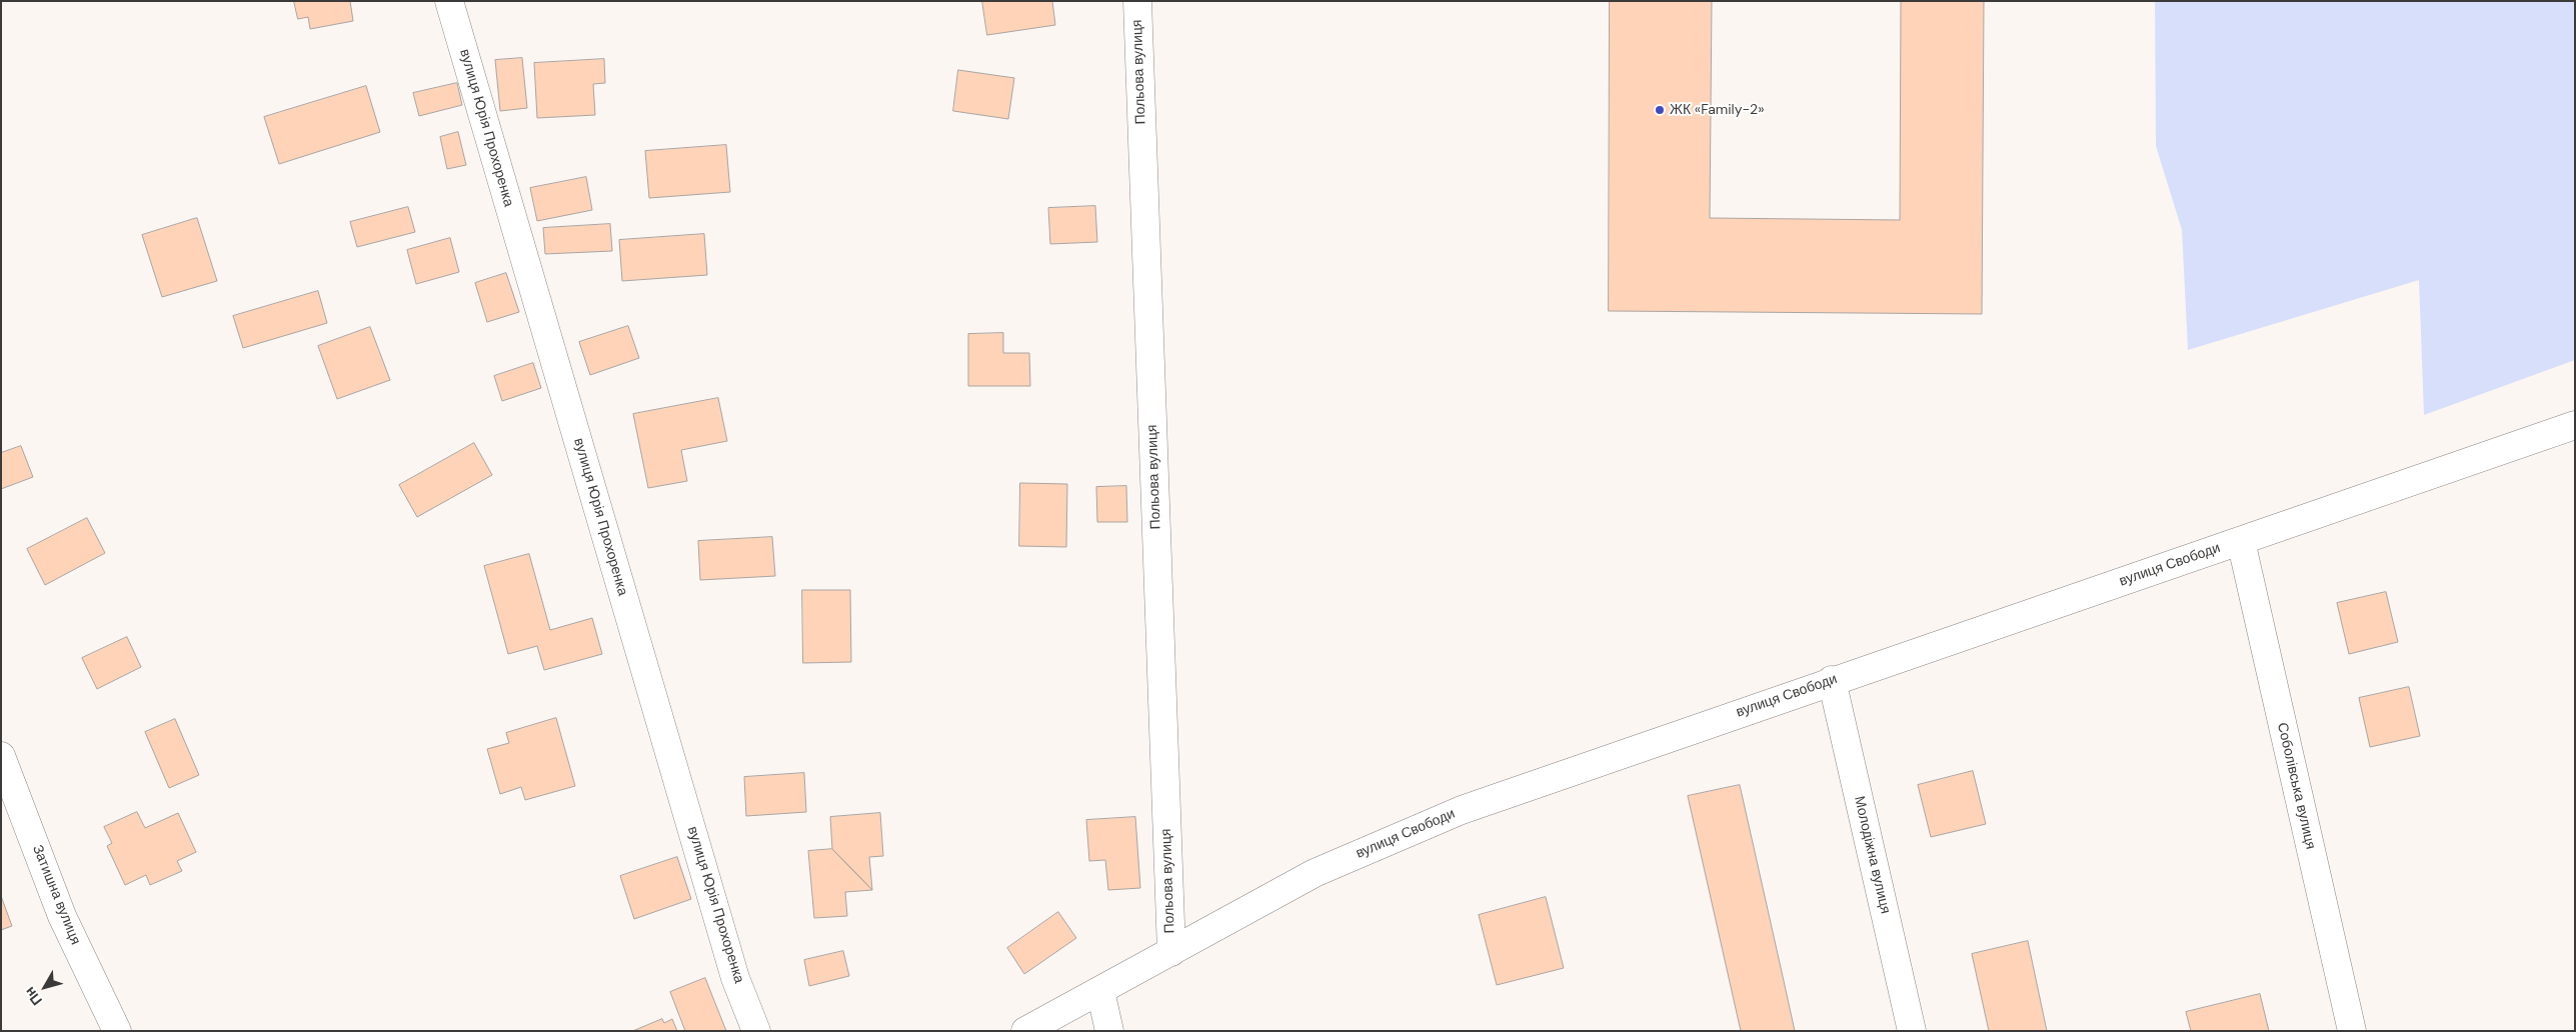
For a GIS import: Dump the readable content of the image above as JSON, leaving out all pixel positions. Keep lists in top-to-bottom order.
{
  "streets": {
    "street": [
      "Польова вулиця",
      "вулиця Юрія Прохоренка",
      "вулиця Свободи",
      "Соболівська вулиця",
      "Молодіжна вулиця",
      "Затишна вулиця"
    ]
  },
  "crossings": [
    ["Польова вулиця", "вулиця Свободи"],
    ["вулиця Свободи", "Соболівська вулиця"],
    ["вулиця Свободи", "Молодіжна вулиця"]
  ],
  "places": ["ЖК «Family-2»"],
  "north": "bottom left"
}
